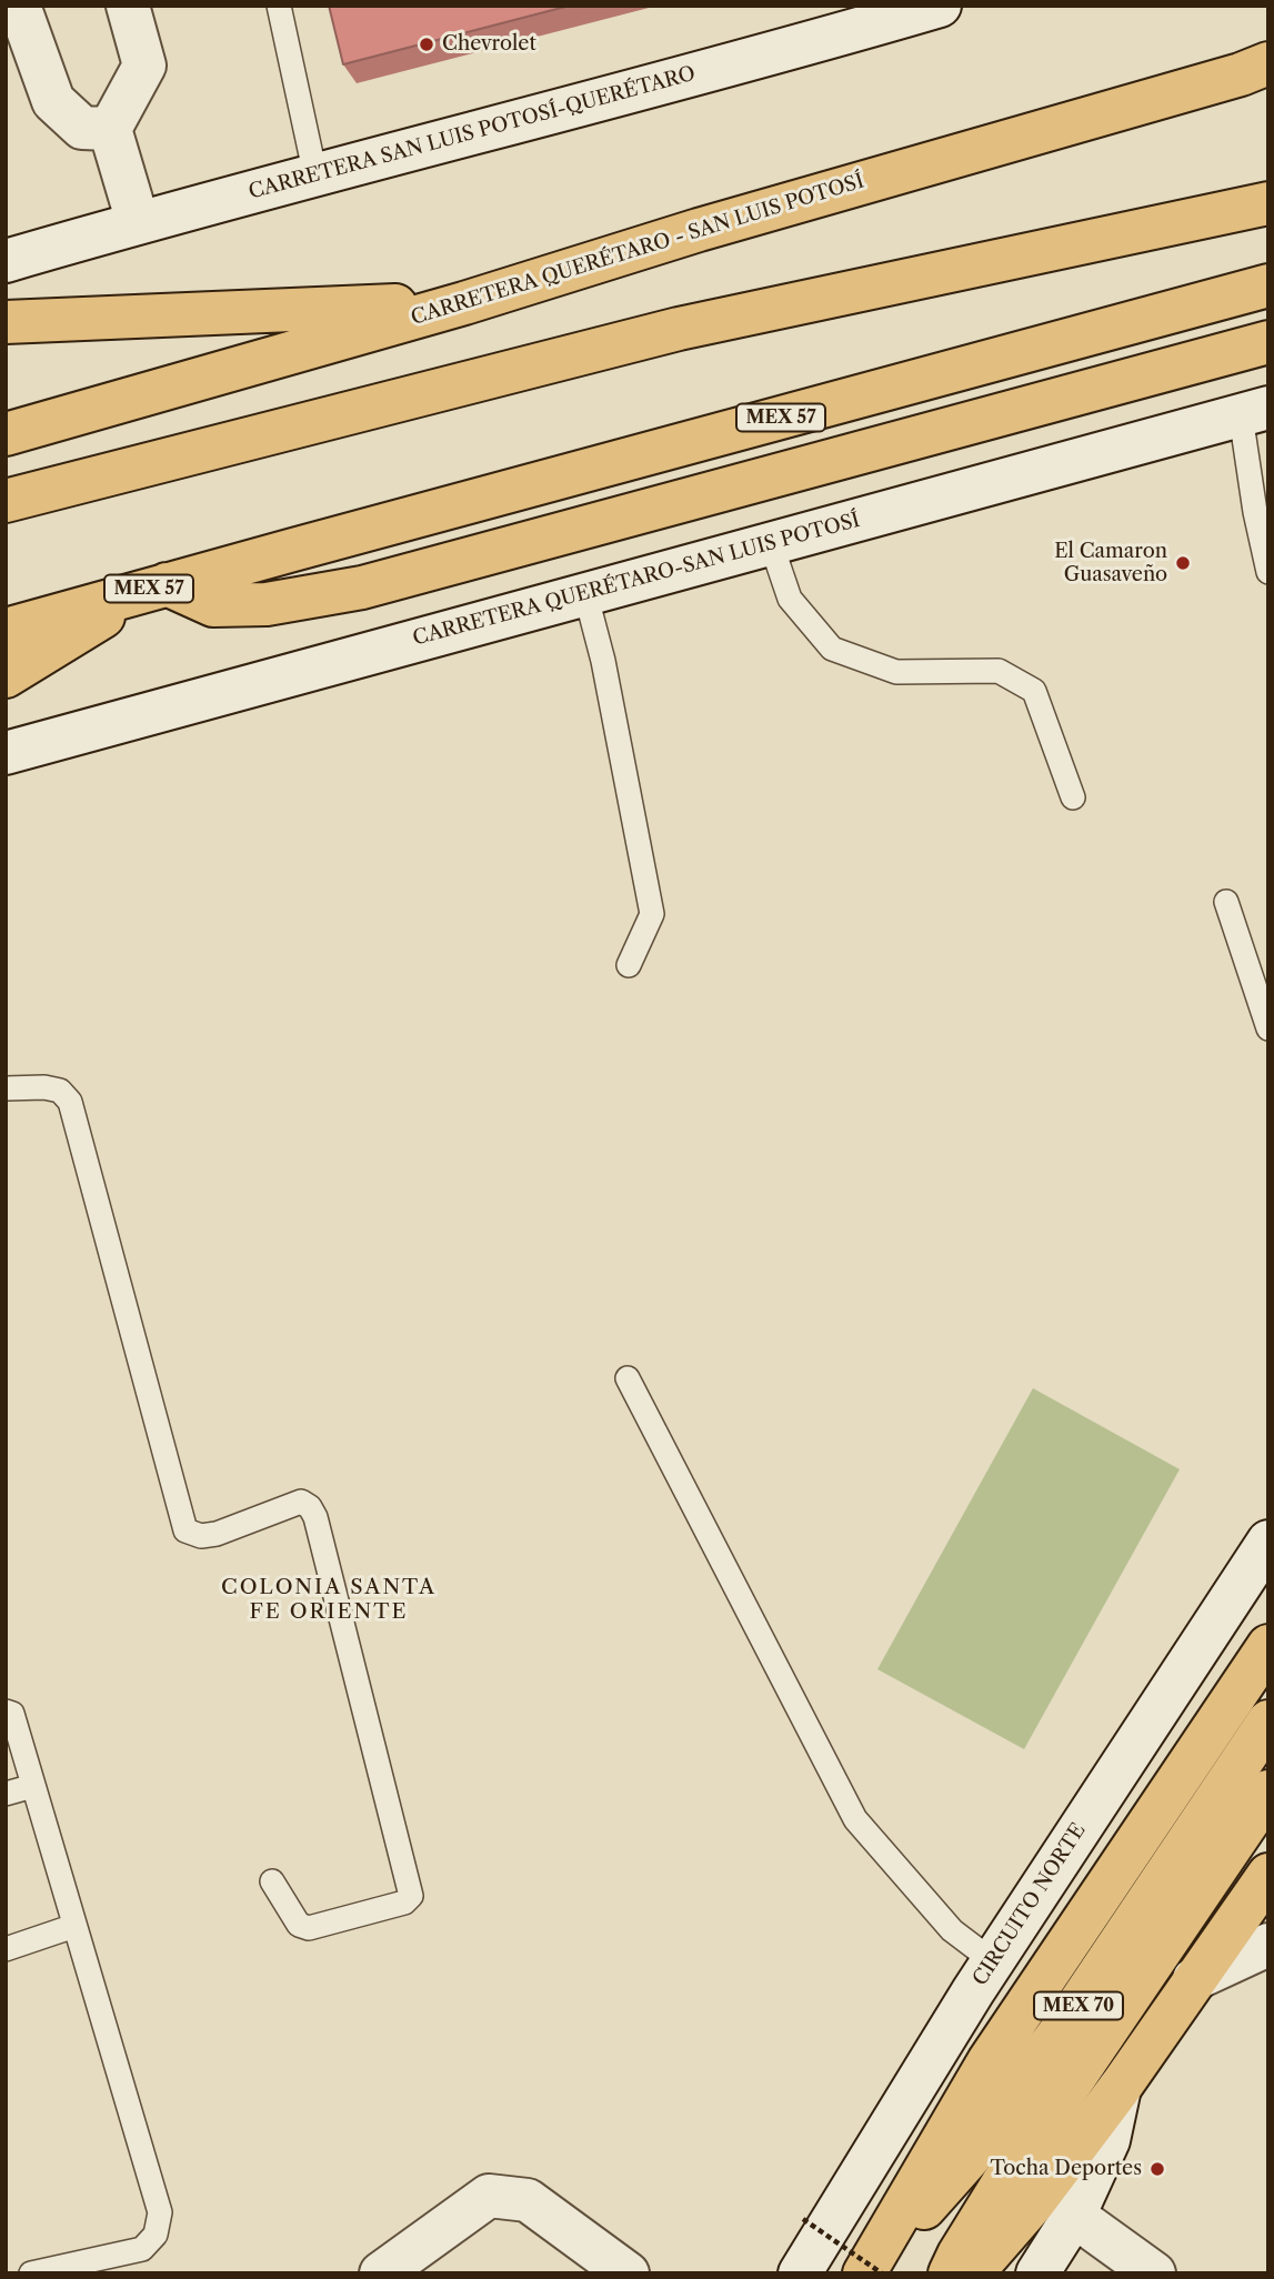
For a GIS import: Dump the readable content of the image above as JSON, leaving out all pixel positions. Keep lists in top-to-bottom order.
{
  "streets": {
    "main road": [
      "CARRETERA SAN LUIS POTOSÍ-QUERÉTARO",
      "CARRETERA QUERÉTARO - SAN LUIS POTOSÍ",
      "MEX 57",
      "CARRETERA QUERÉTARO-SAN LUIS POTOSÍ",
      "CIRCUITO NORTE",
      "MEX 70"
    ]
  },
  "districts": ["COLONIA SANTA FE ORIENTE"],
  "places": ["Chevrolet", "El Camaron Guasaveño", "Tocha Deportes"]
}
